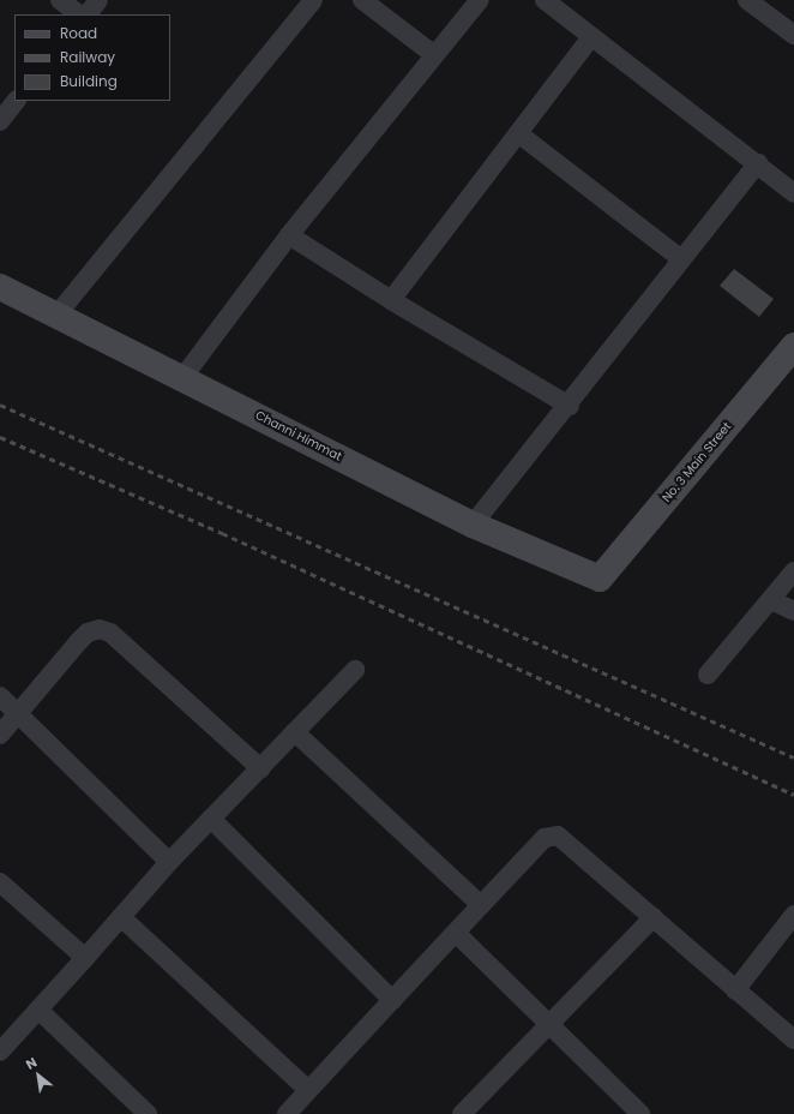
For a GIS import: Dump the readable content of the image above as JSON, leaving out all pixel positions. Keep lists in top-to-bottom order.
{
  "streets": {
    "street": ["Channi Himmat", "No. 3 Main Street"]
  },
  "crossings": [
    ["Channi Himmat", "No. 3 Main Street"]
  ],
  "legend": ["Road", "Railway", "Building"],
  "north": "top left"
}
